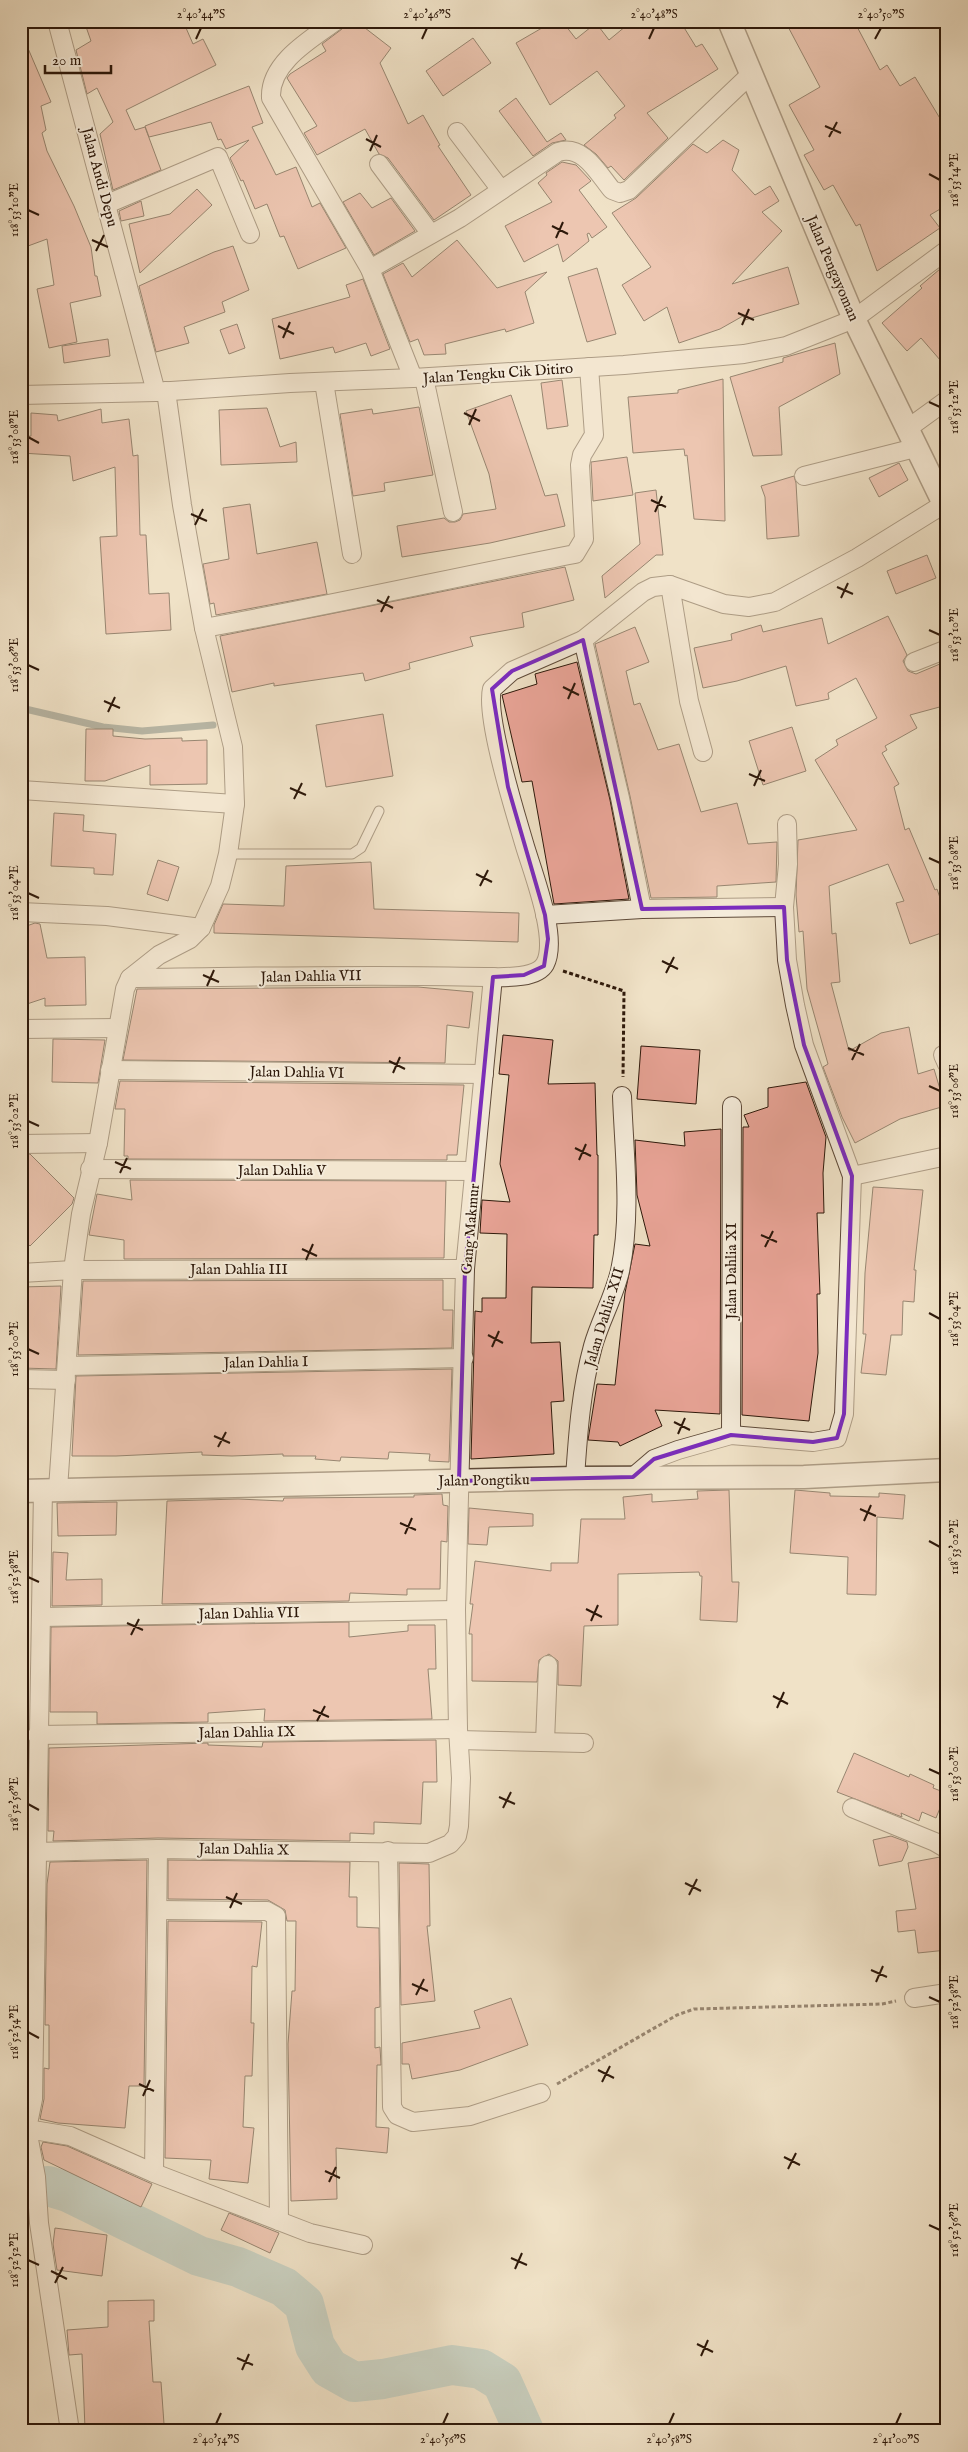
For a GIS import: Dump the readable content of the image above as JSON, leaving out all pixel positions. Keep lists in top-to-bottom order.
{
  "streets": {
    "street": [
      "Jalan Andi Depu",
      "Jalan Pengayoman",
      "Jalan Tengku Cik Ditiro",
      "Jalan Dahlia VII",
      "Jalan Dahlia VI",
      "Jalan Dahlia V",
      "Gang Makmur",
      "Jalan Dahlia III",
      "Jalan Dahlia XI",
      "Jalan Dahlia XII",
      "Jalan Dahlia I",
      "Jalan Pongtiku",
      "Jalan Dahlia IX",
      "Jalan Dahlia X"
    ]
  },
  "crossings": [
    ["Jalan Andi Depu", "Jalan Tengku Cik Ditiro"],
    ["Jalan Pengayoman", "Jalan Tengku Cik Ditiro"],
    ["Jalan Dahlia VII", "Gang Makmur"],
    ["Jalan Dahlia VI", "Gang Makmur"],
    ["Jalan Dahlia V", "Gang Makmur"],
    ["Gang Makmur", "Jalan Dahlia III"],
    ["Gang Makmur", "Jalan Dahlia I"],
    ["Gang Makmur", "Jalan Pongtiku"],
    ["Gang Makmur", "Jalan Dahlia IX"],
    ["Gang Makmur", "Jalan Dahlia X"],
    ["Jalan Dahlia XII", "Jalan Pongtiku"]
  ],
  "scale_bar": "20 m",
  "coordinates": [
    "2°40'44\"S",
    "2°40'46\"S",
    "2°40'48\"S",
    "2°40'50\"S",
    "118°53'14\"E",
    "118°53'10\"E",
    "118°53'12\"E",
    "118°53'08\"E",
    "118°53'06\"E",
    "118°53'04\"E",
    "118°53'02\"E",
    "118°53'00\"E",
    "118°52'58\"E",
    "118°52'56\"E",
    "118°52'54\"E",
    "118°52'52\"E",
    "2°40'54\"S",
    "2°40'56\"S",
    "2°40'58\"S",
    "2°41'00\"S"
  ]
}
